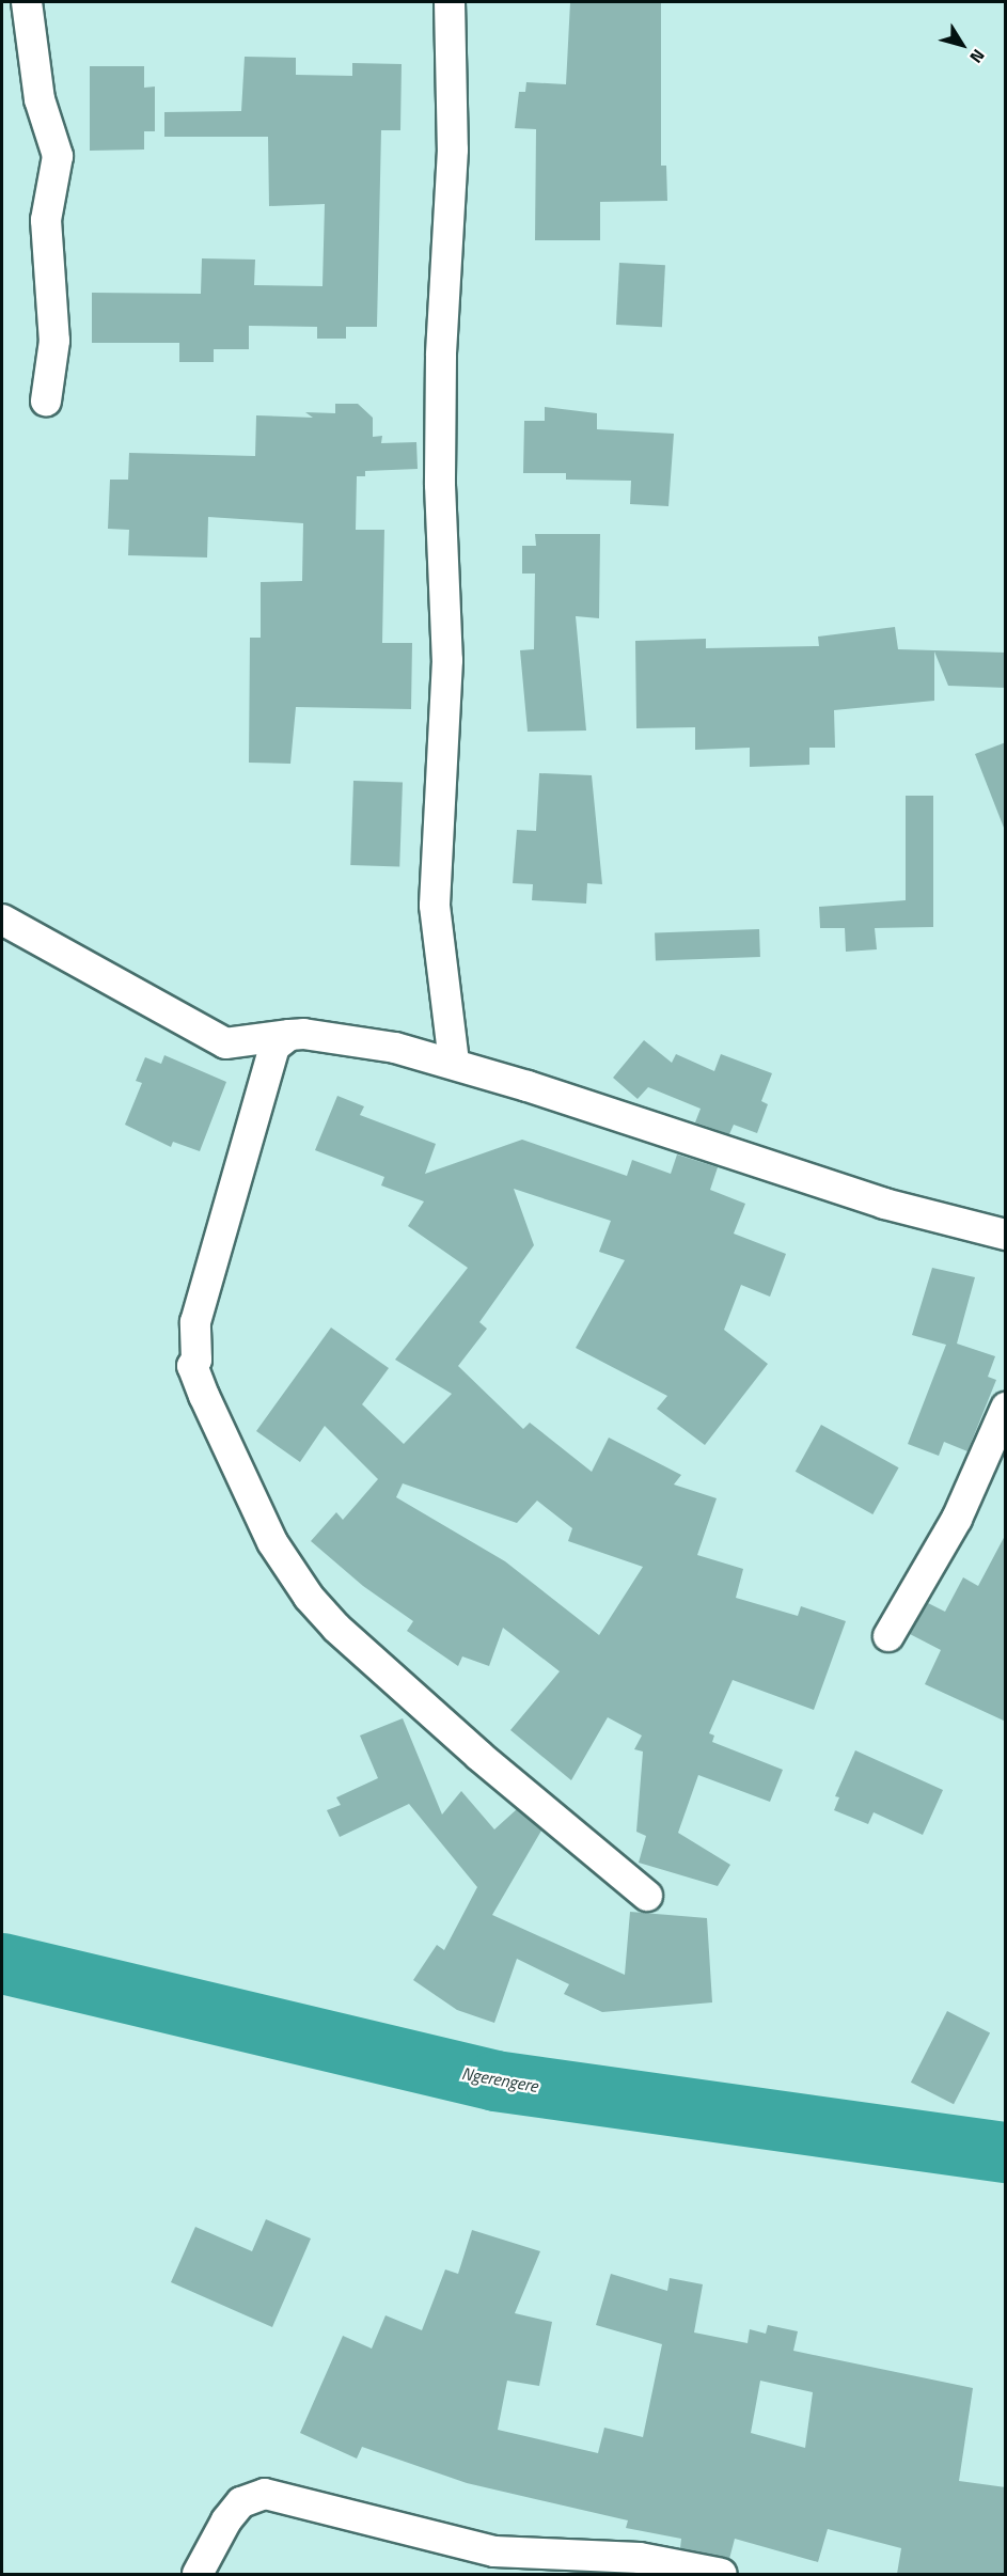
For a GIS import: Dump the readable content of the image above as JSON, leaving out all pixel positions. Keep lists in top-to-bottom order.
{
  "water": ["Ngerengere"],
  "north": "bottom right"
}
